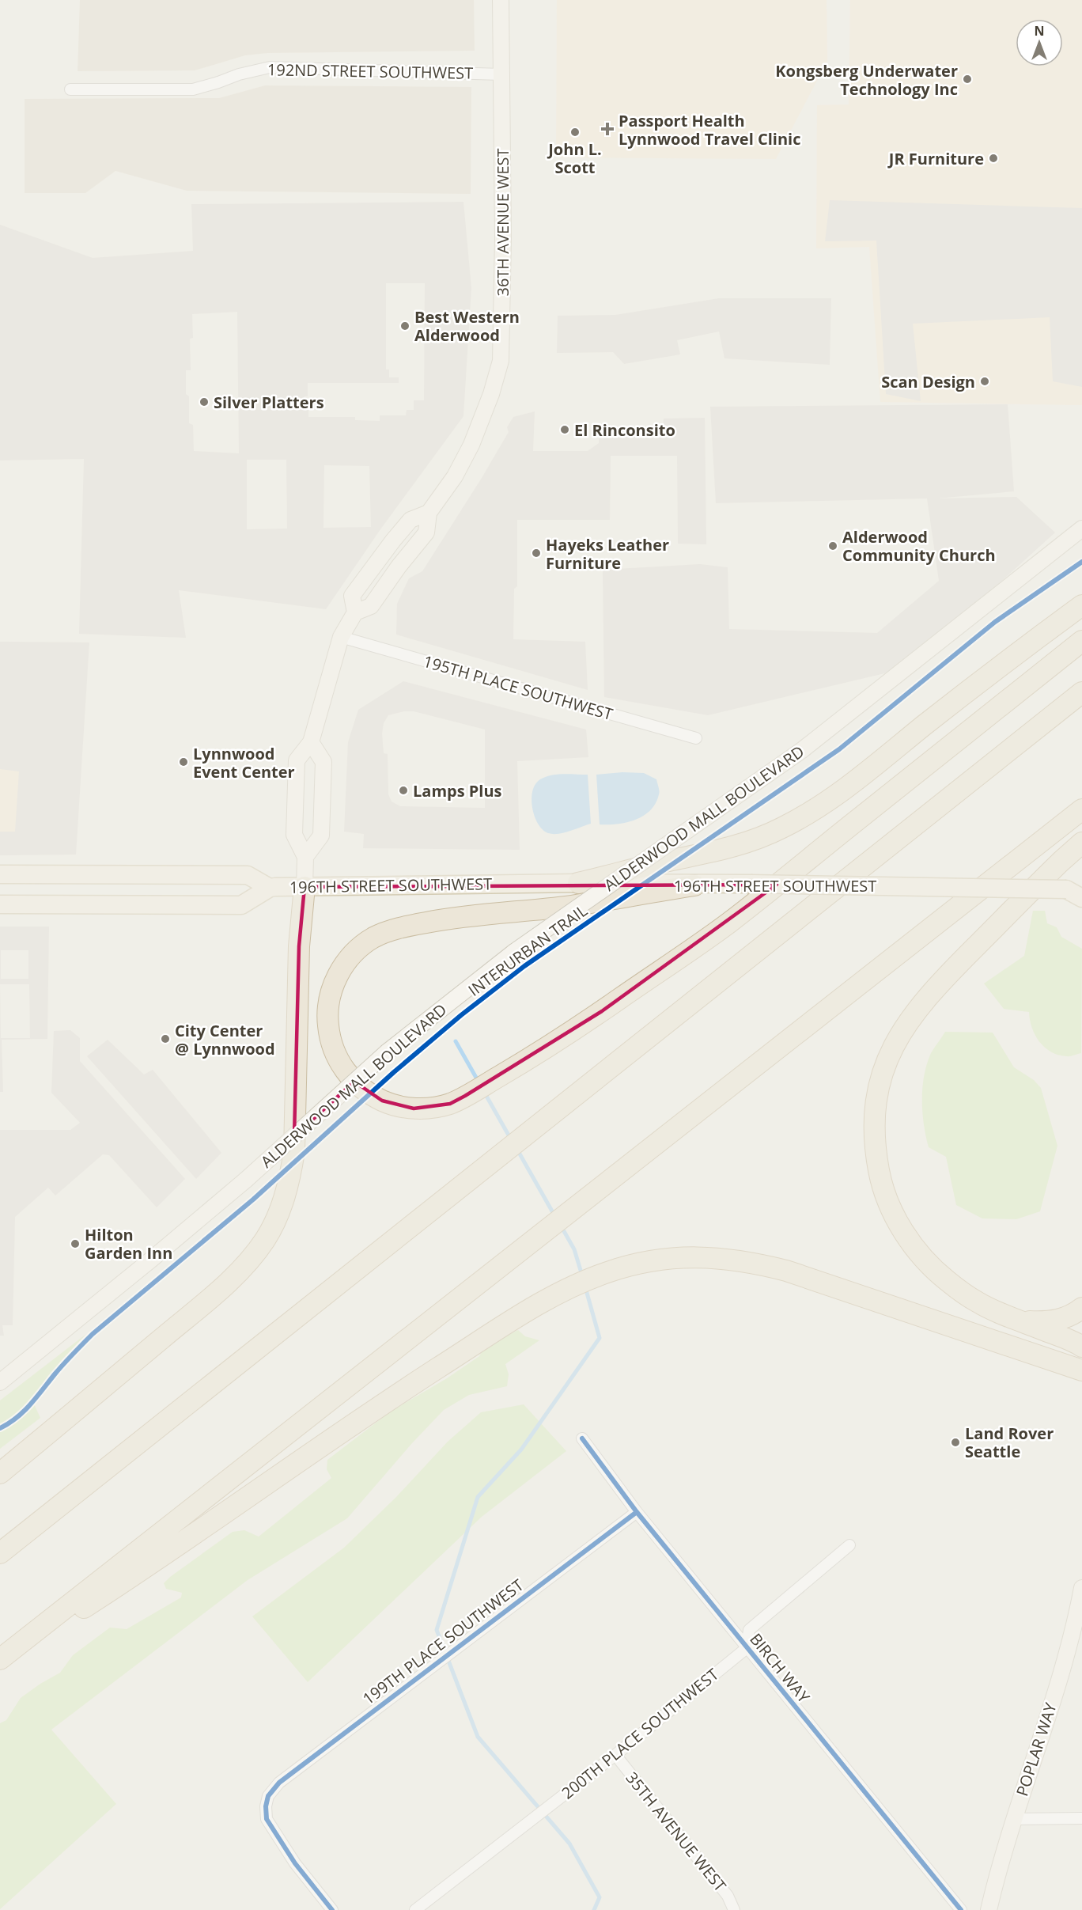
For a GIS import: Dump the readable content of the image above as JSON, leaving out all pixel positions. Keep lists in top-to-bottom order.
{
  "streets": {
    "main road": [
      "36TH AVENUE WEST",
      "ALDERWOOD MALL BOULEVARD",
      "196TH STREET SOUTHWEST",
      "POPLAR WAY"
    ],
    "street": [
      "192ND STREET SOUTHWEST",
      "195TH PLACE SOUTHWEST",
      "199TH PLACE SOUTHWEST",
      "BIRCH WAY",
      "200TH PLACE SOUTHWEST",
      "35TH AVENUE WEST"
    ],
    "cycle path": ["INTERURBAN TRAIL"]
  },
  "crossings": [
    ["192ND STREET SOUTHWEST", "36TH AVENUE WEST"],
    ["36TH AVENUE WEST", "195TH PLACE SOUTHWEST"],
    ["36TH AVENUE WEST", "196TH STREET SOUTHWEST"],
    ["199TH PLACE SOUTHWEST", "BIRCH WAY"],
    ["BIRCH WAY", "200TH PLACE SOUTHWEST"],
    ["200TH PLACE SOUTHWEST", "35TH AVENUE WEST"]
  ],
  "places": {
    "other": [
      "Kongsberg Underwater Technology Inc",
      "John L. Scott",
      "JR Furniture",
      "Best Western Alderwood",
      "Scan Design",
      "Silver Platters",
      "El Rinconsito",
      "Alderwood Community Church",
      "Hayeks Leather Furniture",
      "Lynnwood Event Center",
      "Lamps Plus",
      "City Center @ Lynnwood",
      "Hilton Garden Inn",
      "Land Rover Seattle"
    ],
    "health": ["Passport Health Lynnwood Travel Clinic"]
  },
  "north": "top"
}
